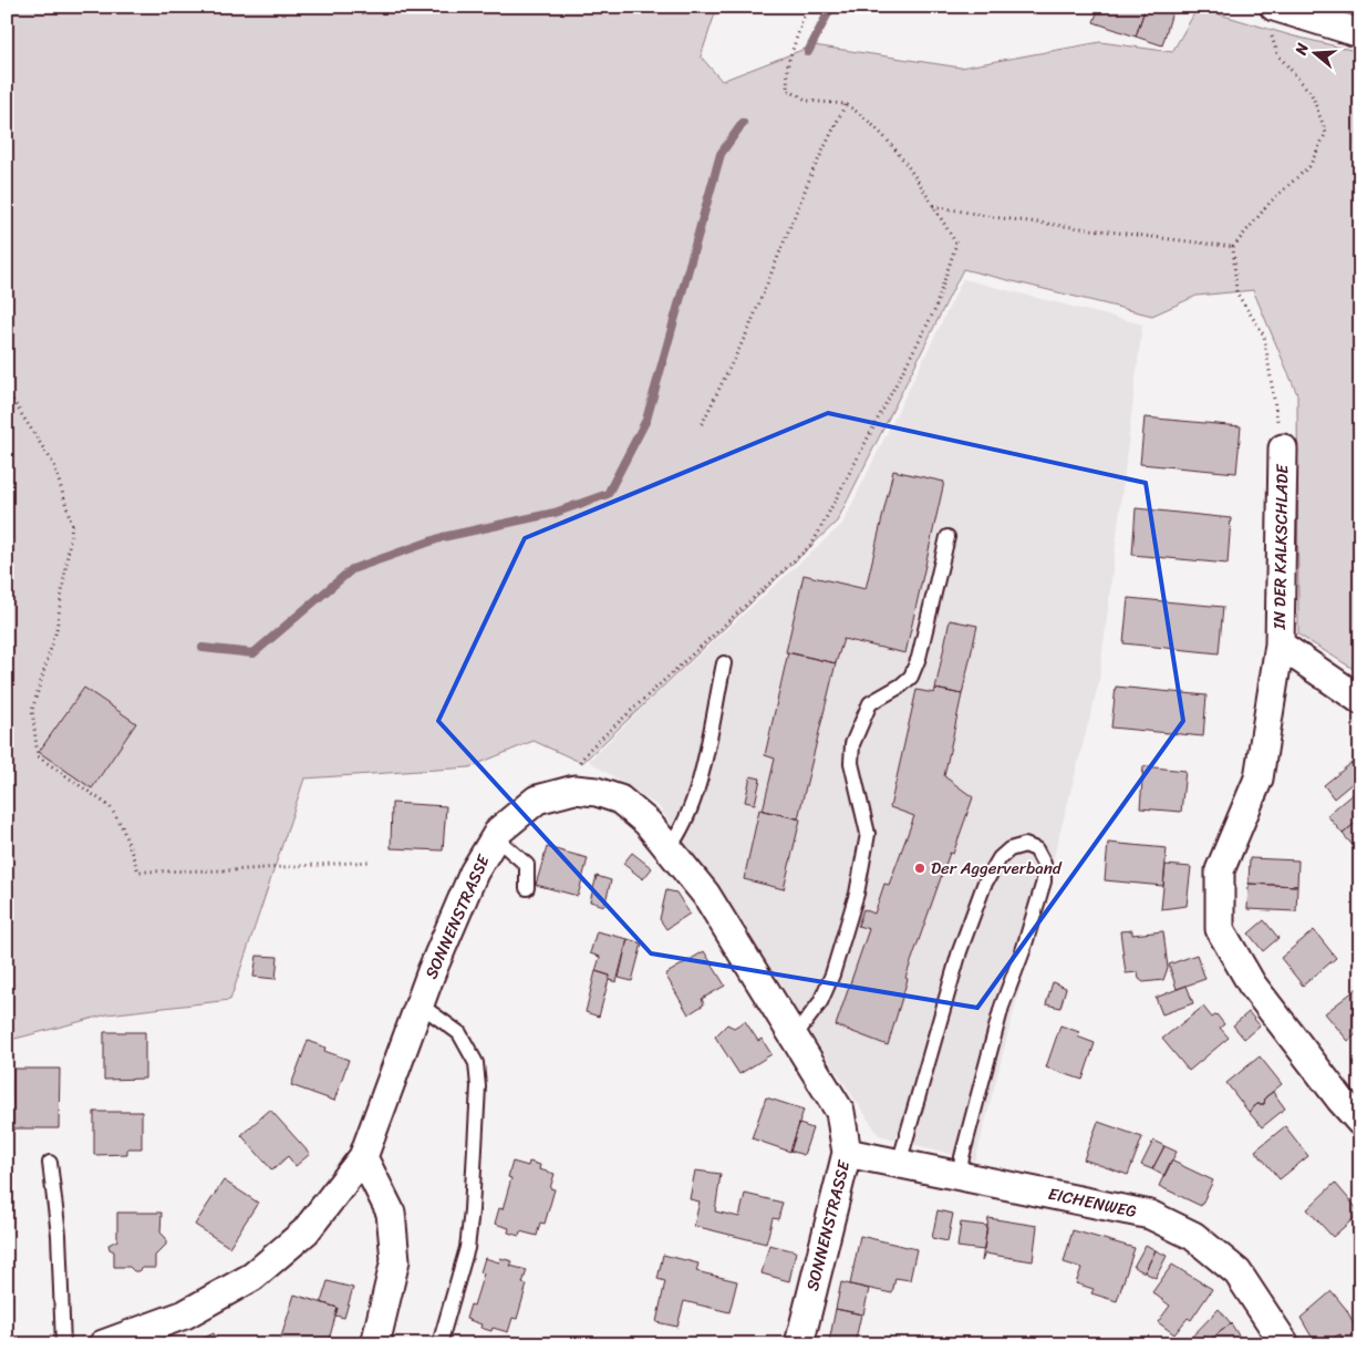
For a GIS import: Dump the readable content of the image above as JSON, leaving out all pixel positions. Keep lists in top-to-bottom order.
{
  "streets": {
    "street": ["IN DER KALKSCHLADE", "SONNENSTRASSE", "EICHENWEG"]
  },
  "crossings": [
    ["SONNENSTRASSE", "EICHENWEG"]
  ],
  "places": ["Der Aggerverband"],
  "north": "left"
}
